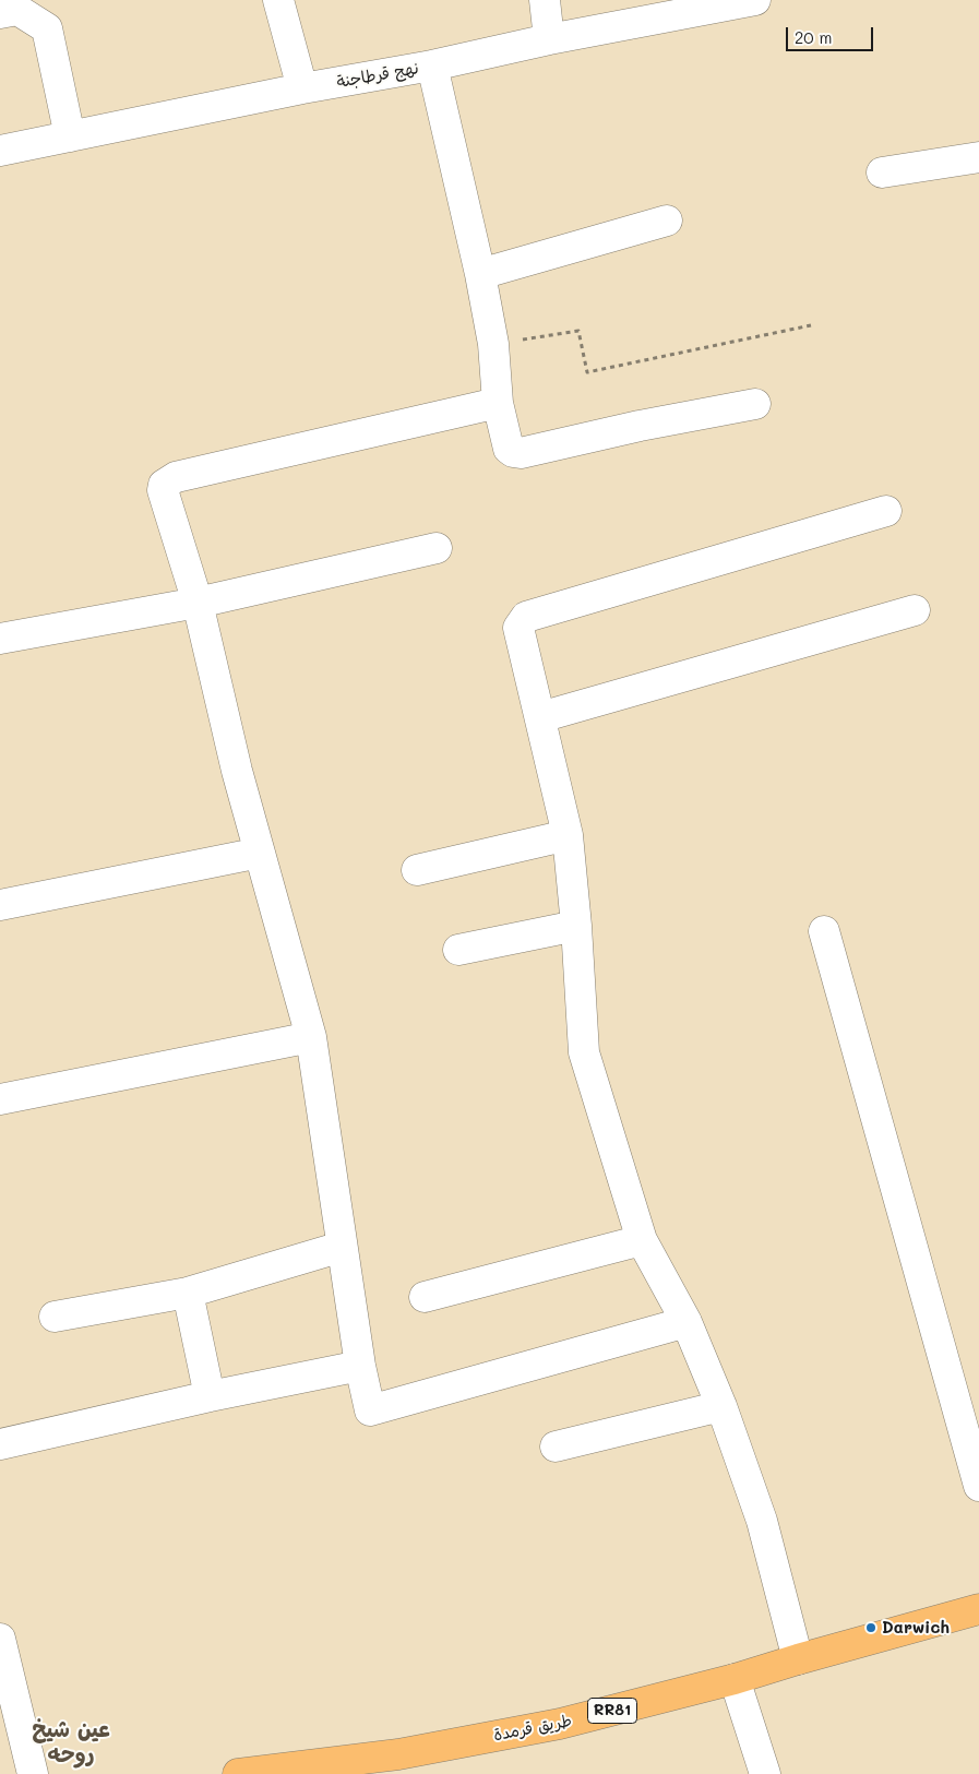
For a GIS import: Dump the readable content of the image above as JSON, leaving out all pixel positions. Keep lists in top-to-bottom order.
{
  "streets": {
    "main road": ["RR81", "طريق قرمدة"],
    "street": ["نهج قرطاجنة"]
  },
  "districts": ["عين شيخ روحه"],
  "places": ["Darwich"],
  "scale_bar": "20 m"
}
